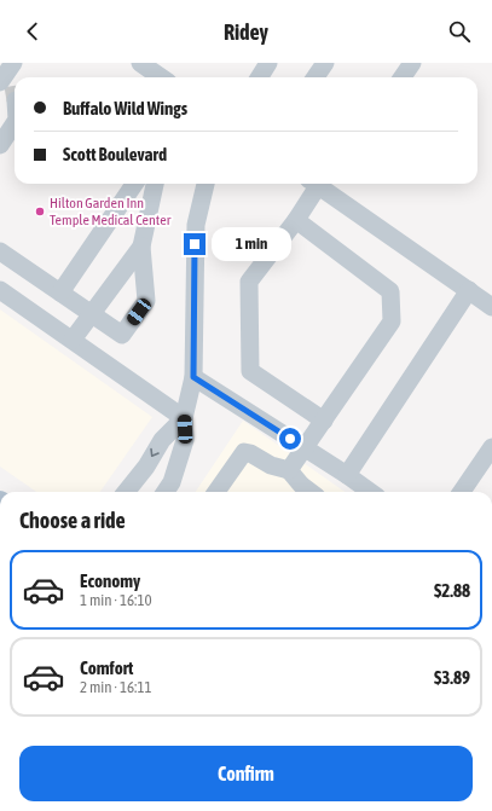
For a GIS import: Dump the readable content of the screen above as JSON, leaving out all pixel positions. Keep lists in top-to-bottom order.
{
  "places": ["Hilton Garden Inn Temple Medical Center"],
  "page": {
    "header": "Ridey",
    "banner": ["Buffalo Wild Wings", "Scott Boulevard"],
    "bubble": "1 min",
    "heading": "Choose a ride",
    "list": [
      {
        "name": "Economy",
        "note": "1 min · 16:10",
        "value": "$2.88"
      },
      {
        "name": "Comfort",
        "note": "2 min · 16:11",
        "value": "$3.89"
      }
    ],
    "buttons": "Confirm"
  }
}
